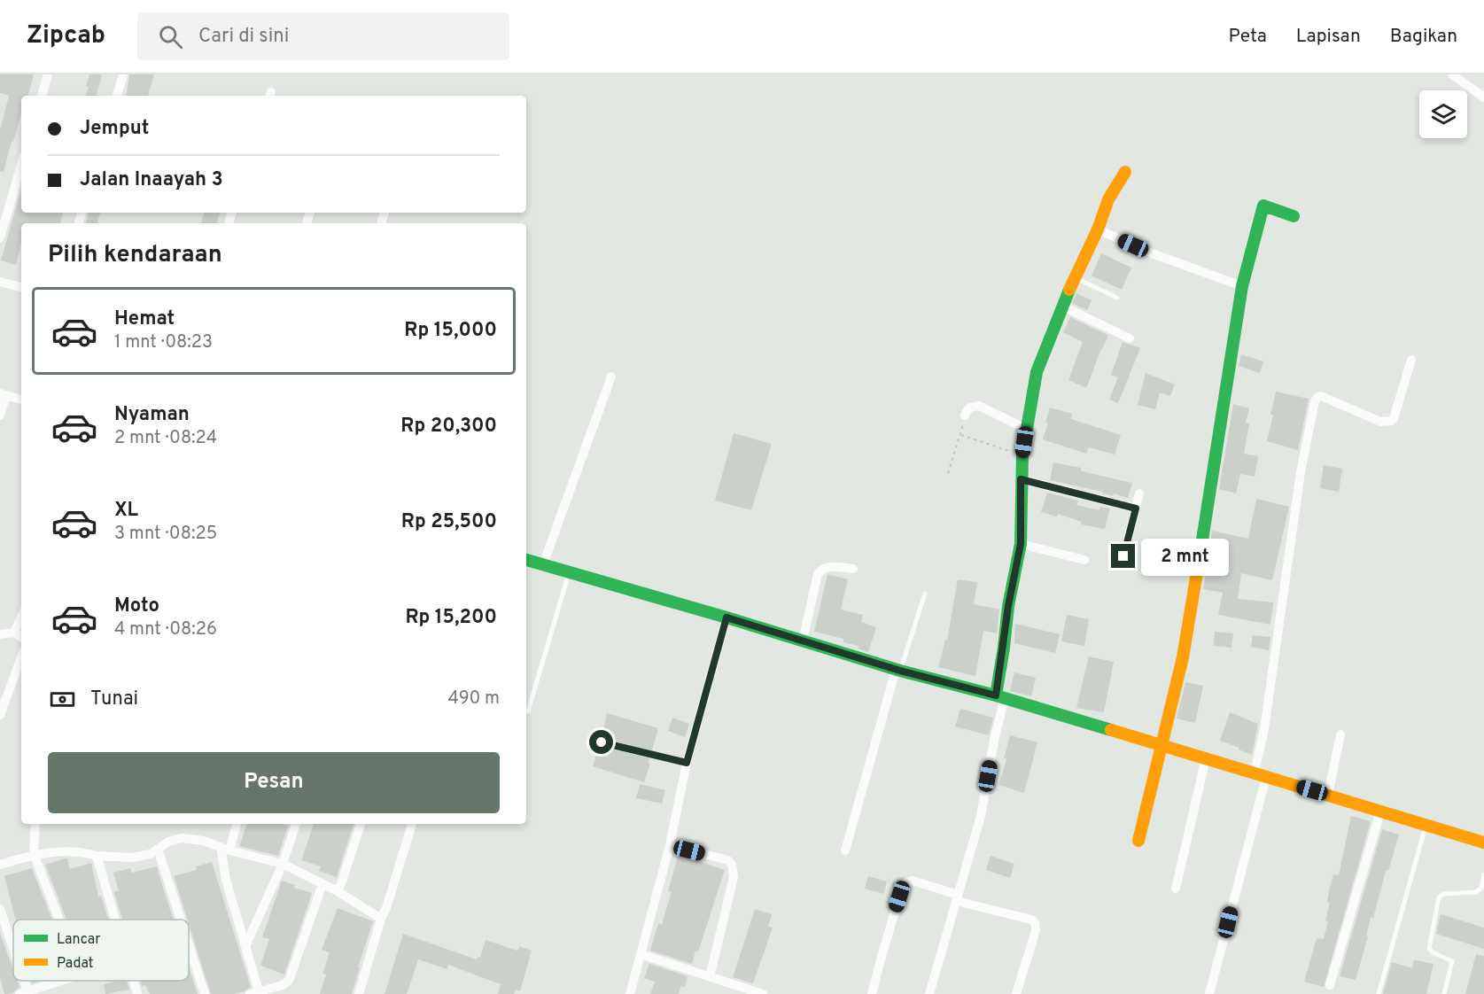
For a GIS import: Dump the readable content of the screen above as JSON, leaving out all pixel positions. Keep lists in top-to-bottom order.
{
  "legend": ["Lancar", "Padat"],
  "page": {
    "header": "Zipcab",
    "search": "Cari di sini",
    "nav": ["Peta", "Lapisan", "Bagikan"],
    "banner": ["Jemput", "Jalan Inaayah 3"],
    "heading": "Pilih kendaraan",
    "list": [
      {
        "name": "Hemat",
        "note": "1 mnt · 08:23",
        "value": "Rp 15,000"
      },
      {
        "name": "Nyaman",
        "note": "2 mnt · 08:24",
        "value": "Rp 20,300"
      },
      {
        "name": "XL",
        "note": "3 mnt · 08:25",
        "value": "Rp 25,500"
      },
      {
        "name": "Moto",
        "note": "4 mnt · 08:26",
        "value": "Rp 15,200"
      }
    ],
    "bubble": "2 mnt",
    "pay": ["Tunai", "490 m"],
    "buttons": "Pesan"
  }
}
